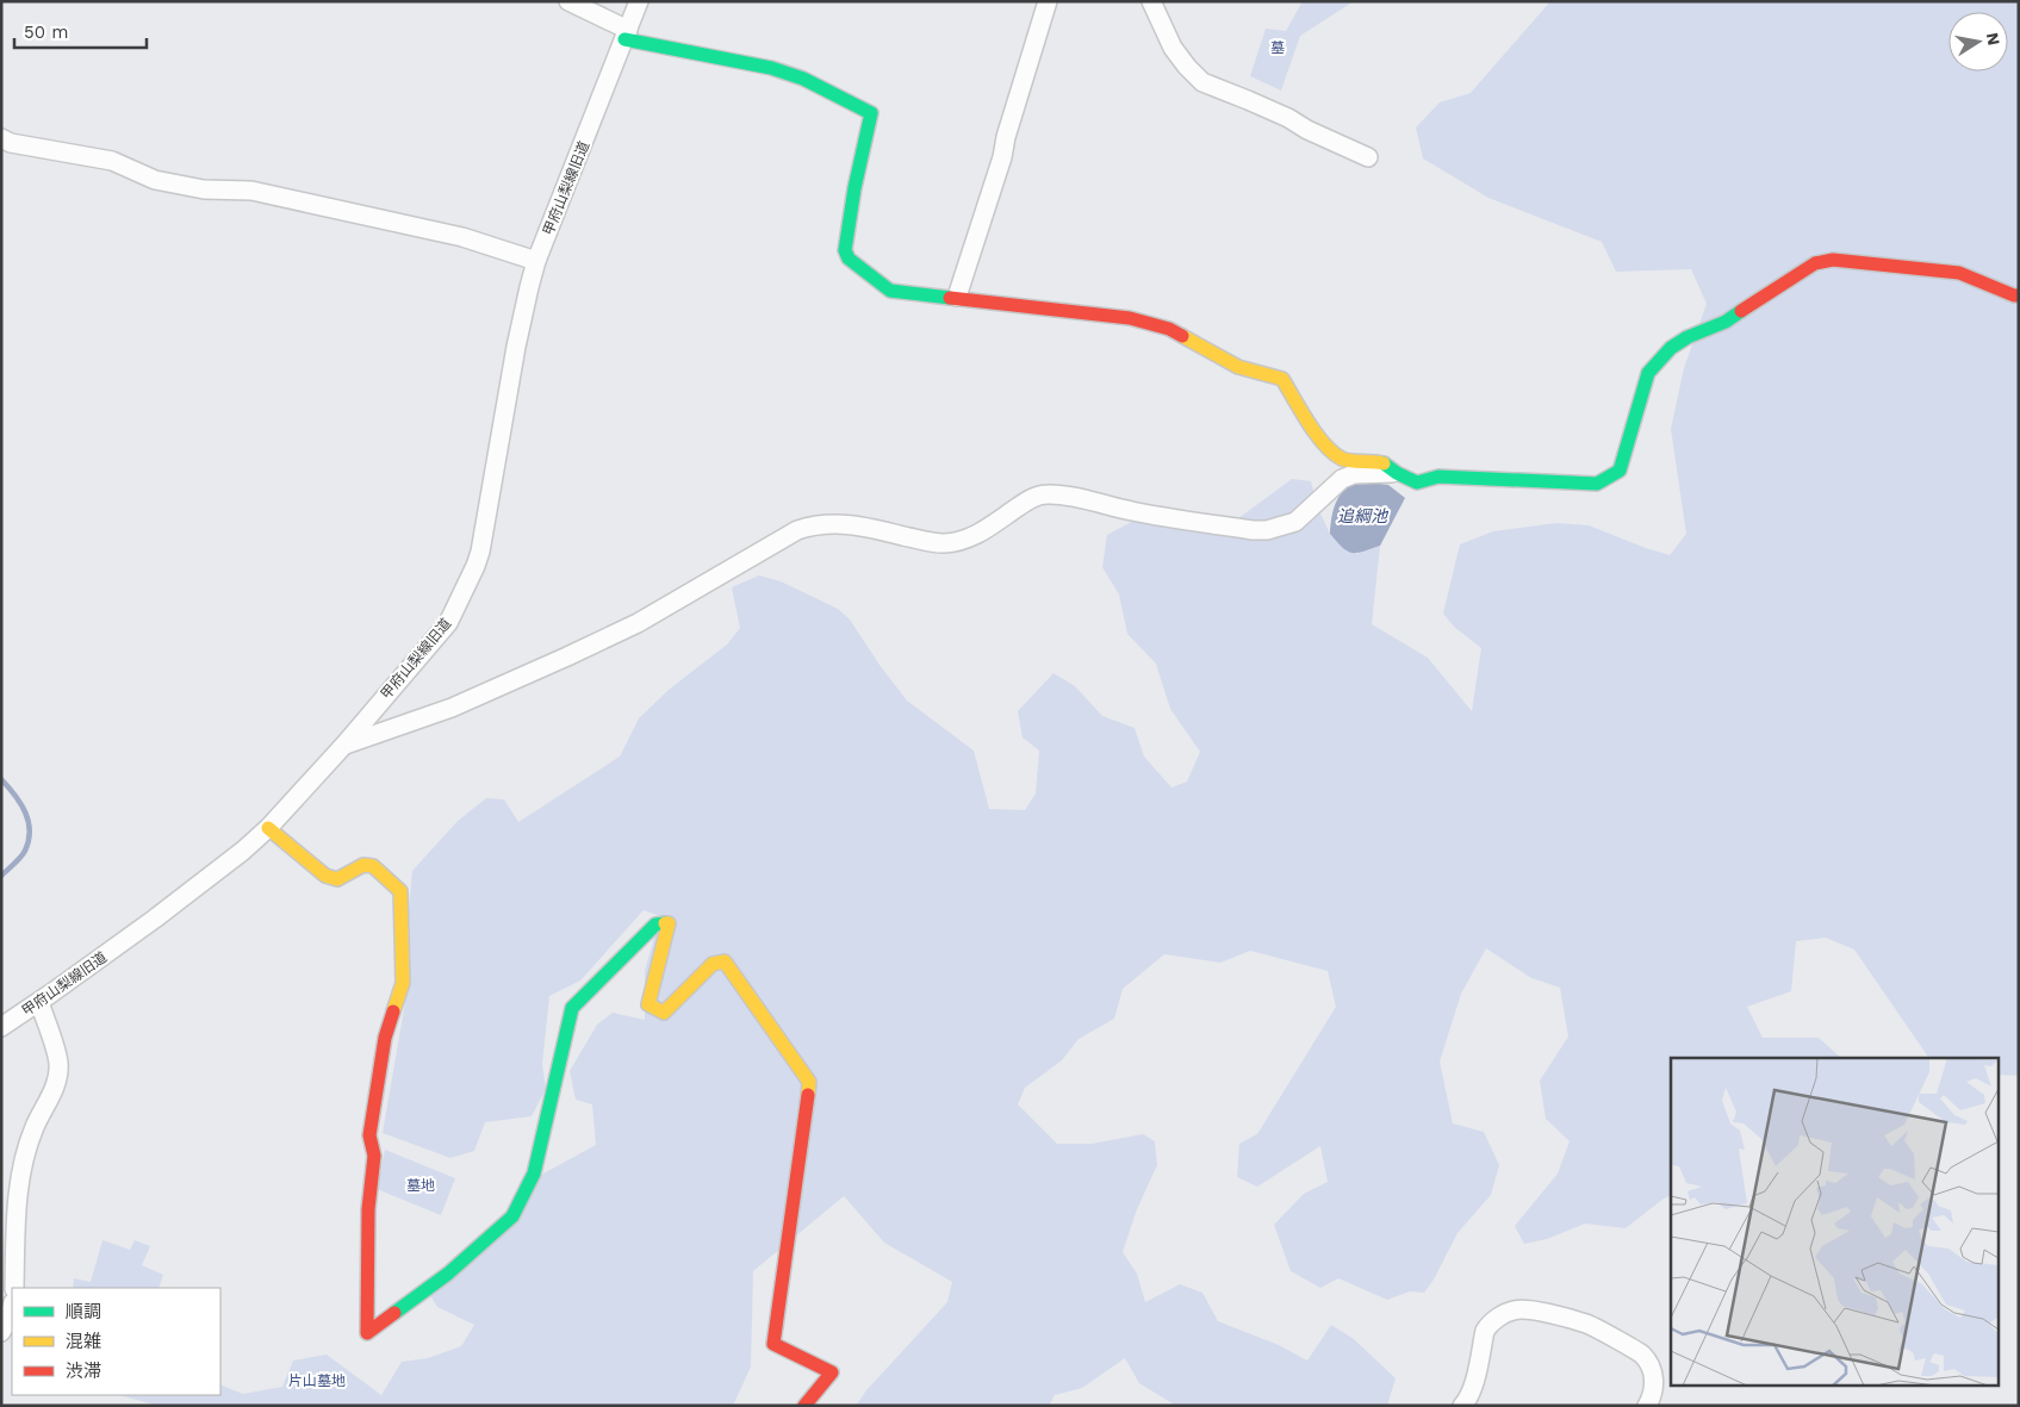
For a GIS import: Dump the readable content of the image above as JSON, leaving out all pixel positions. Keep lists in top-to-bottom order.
{
  "streets": {
    "street": ["甲府山梨線旧道"]
  },
  "water": ["追綱池"],
  "parks": ["墓", "墓地", "片山墓地"],
  "legend": ["順調", "混雑", "渋滞"],
  "scale_bar": "50 m",
  "north": "right"
}
